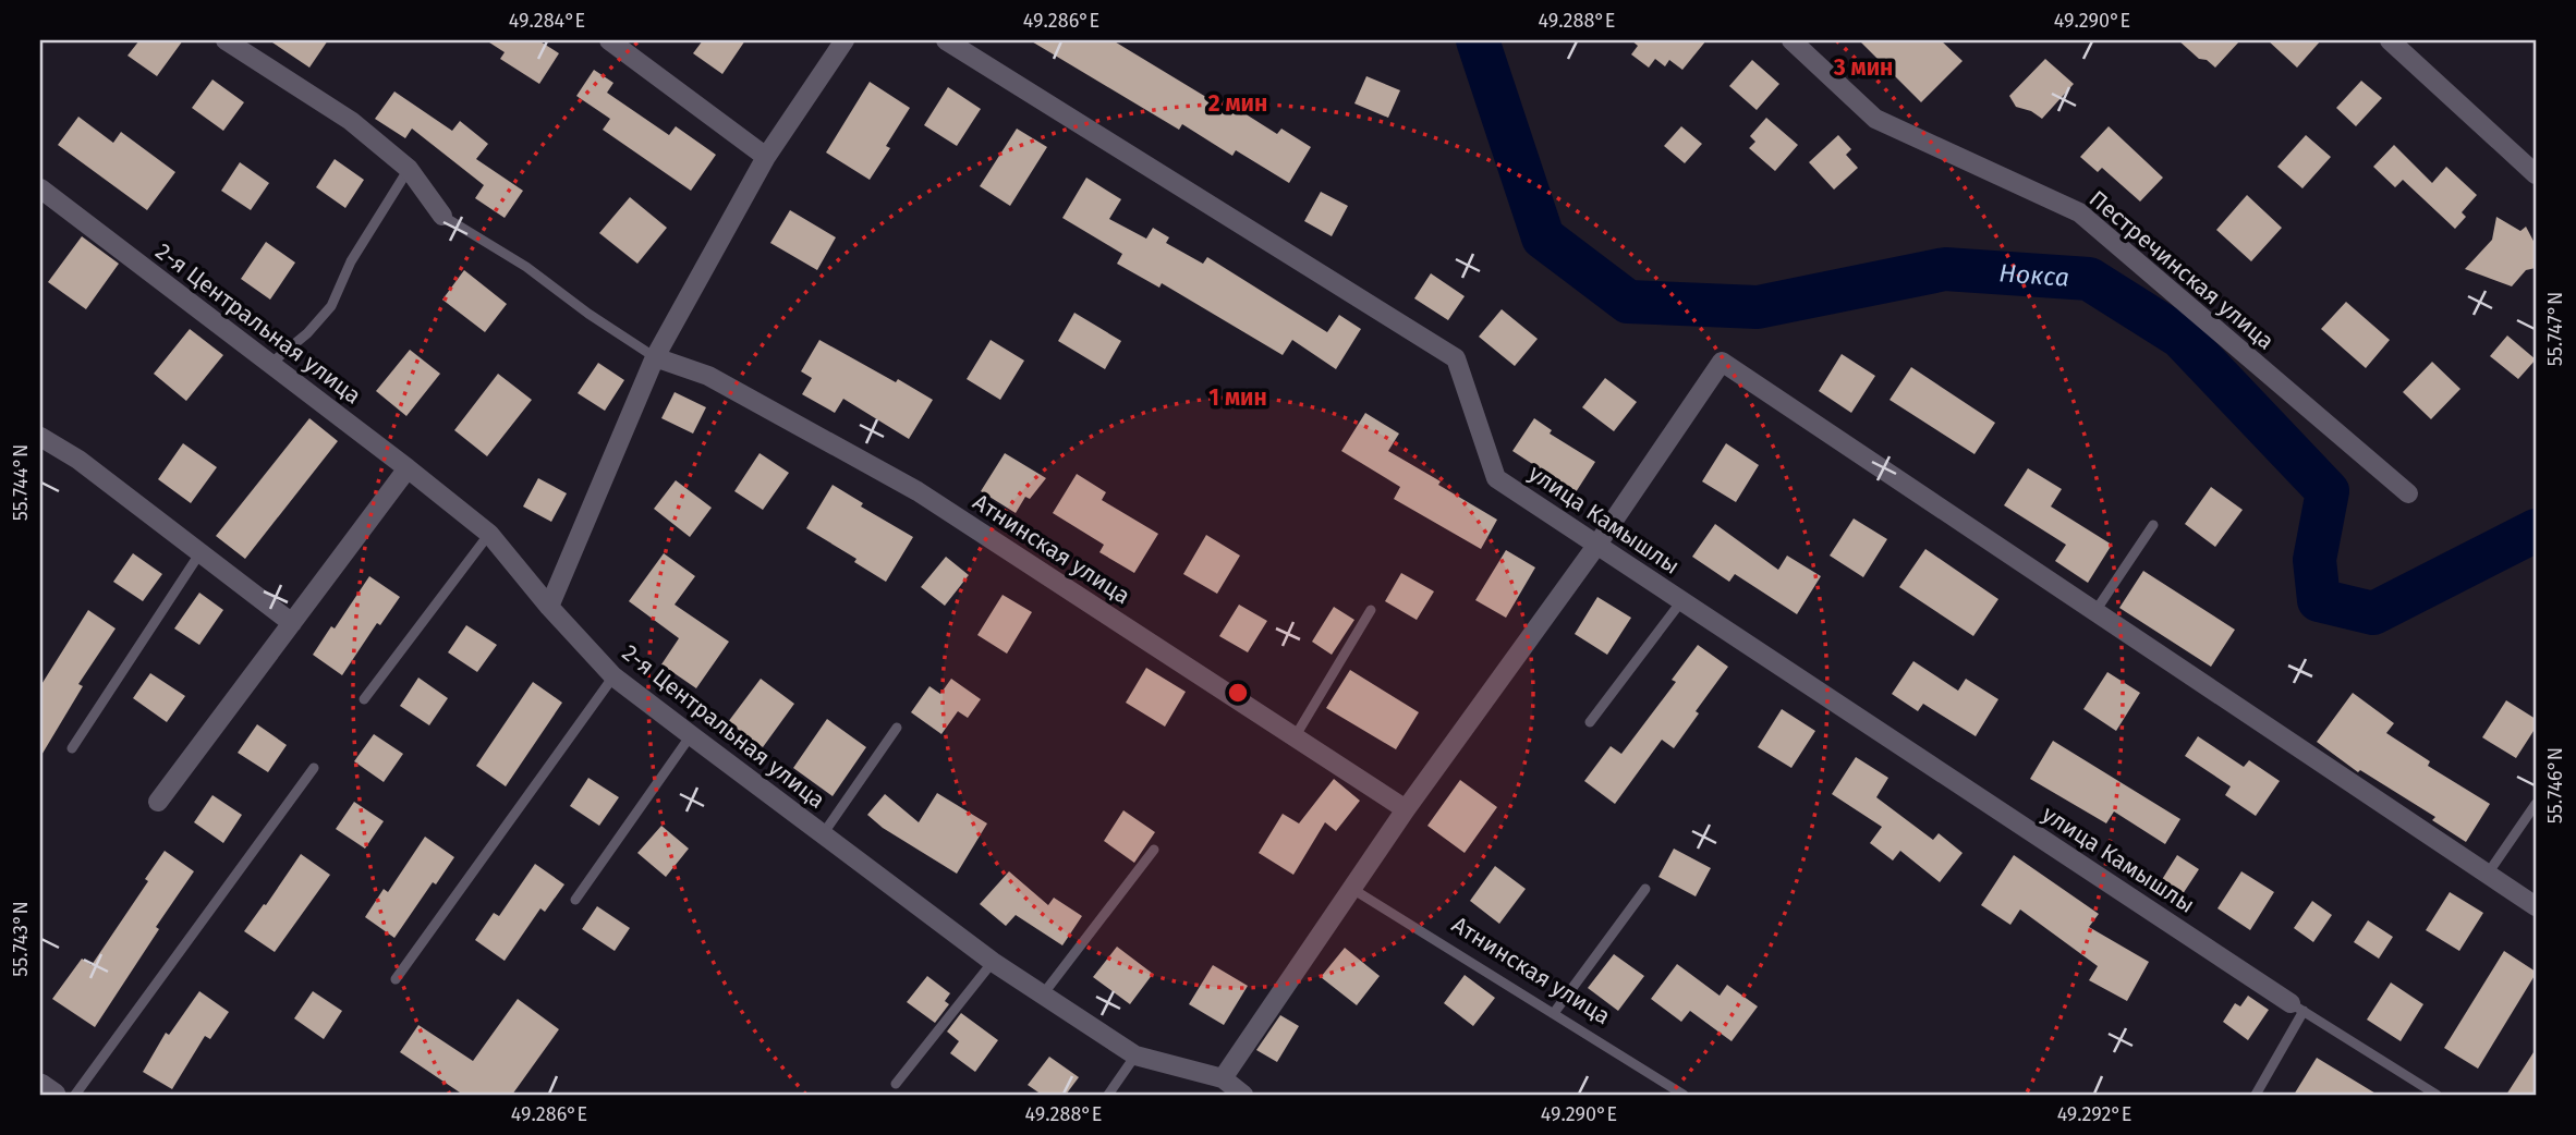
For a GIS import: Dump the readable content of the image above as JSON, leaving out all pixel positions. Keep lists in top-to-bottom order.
{
  "streets": {
    "street": [
      "Пестречинская улица",
      "2-я Центральная улица",
      "улица Камышлы",
      "Атнинская улица"
    ]
  },
  "water": ["Нокса"],
  "coordinates": [
    "49.284°E",
    "49.286°E",
    "49.288°E",
    "49.290°E",
    "55.747°N",
    "55.744°N",
    "55.746°N",
    "55.743°N",
    "49.292°E"
  ],
  "rings": ["3 мин", "2 мин", "1 мин"]
}
